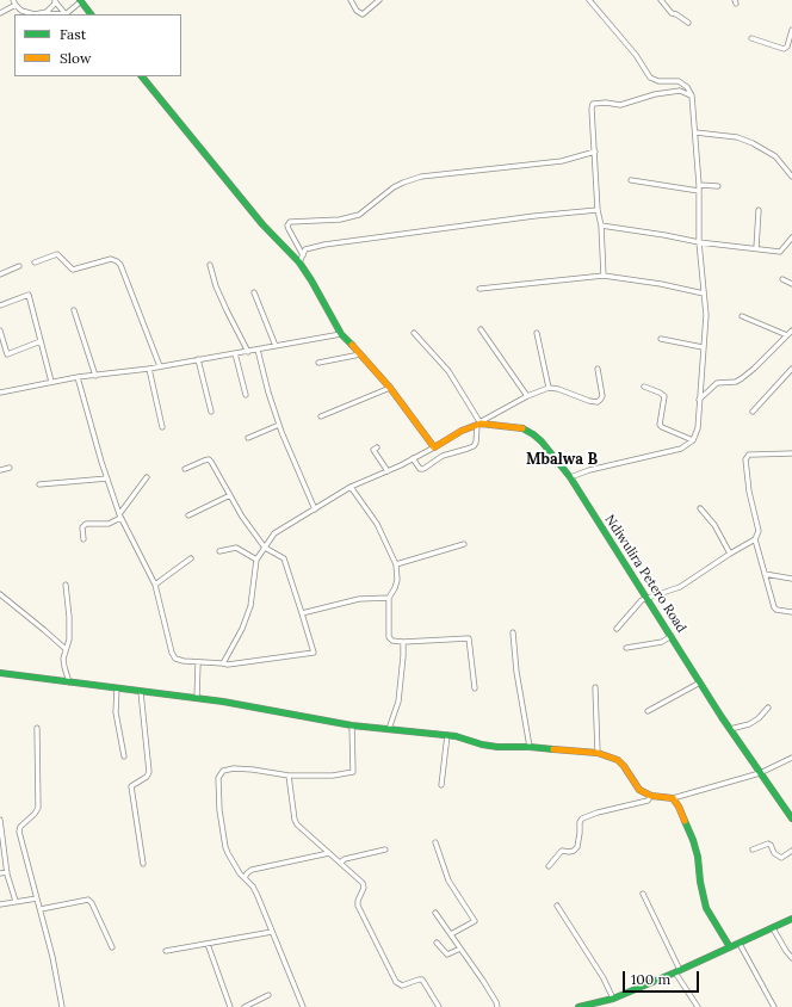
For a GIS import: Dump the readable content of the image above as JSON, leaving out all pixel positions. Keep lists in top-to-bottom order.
{
  "streets": {
    "street": ["Ndiwulira Petero Road"]
  },
  "districts": ["Mbalwa B"],
  "legend": ["Fast", "Slow"],
  "scale_bar": "100 m"
}
